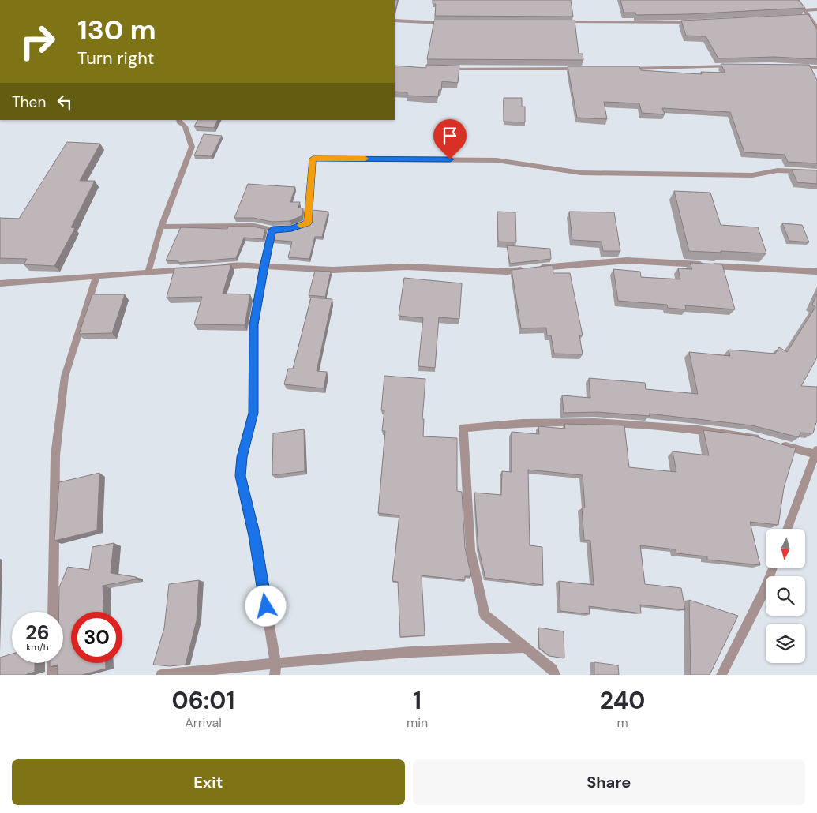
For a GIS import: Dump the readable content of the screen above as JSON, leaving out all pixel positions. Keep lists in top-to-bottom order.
{
  "north": "bottom",
  "page": {
    "turn": ["130 m", "Turn right"],
    "then": "Then",
    "speed": "26 km/h",
    "limit": "30",
    "eta": [
      "06:01",
      "Arrival",
      "1",
      "min",
      "240",
      "m"
    ],
    "buttons": ["Exit", "Share"]
  }
}
